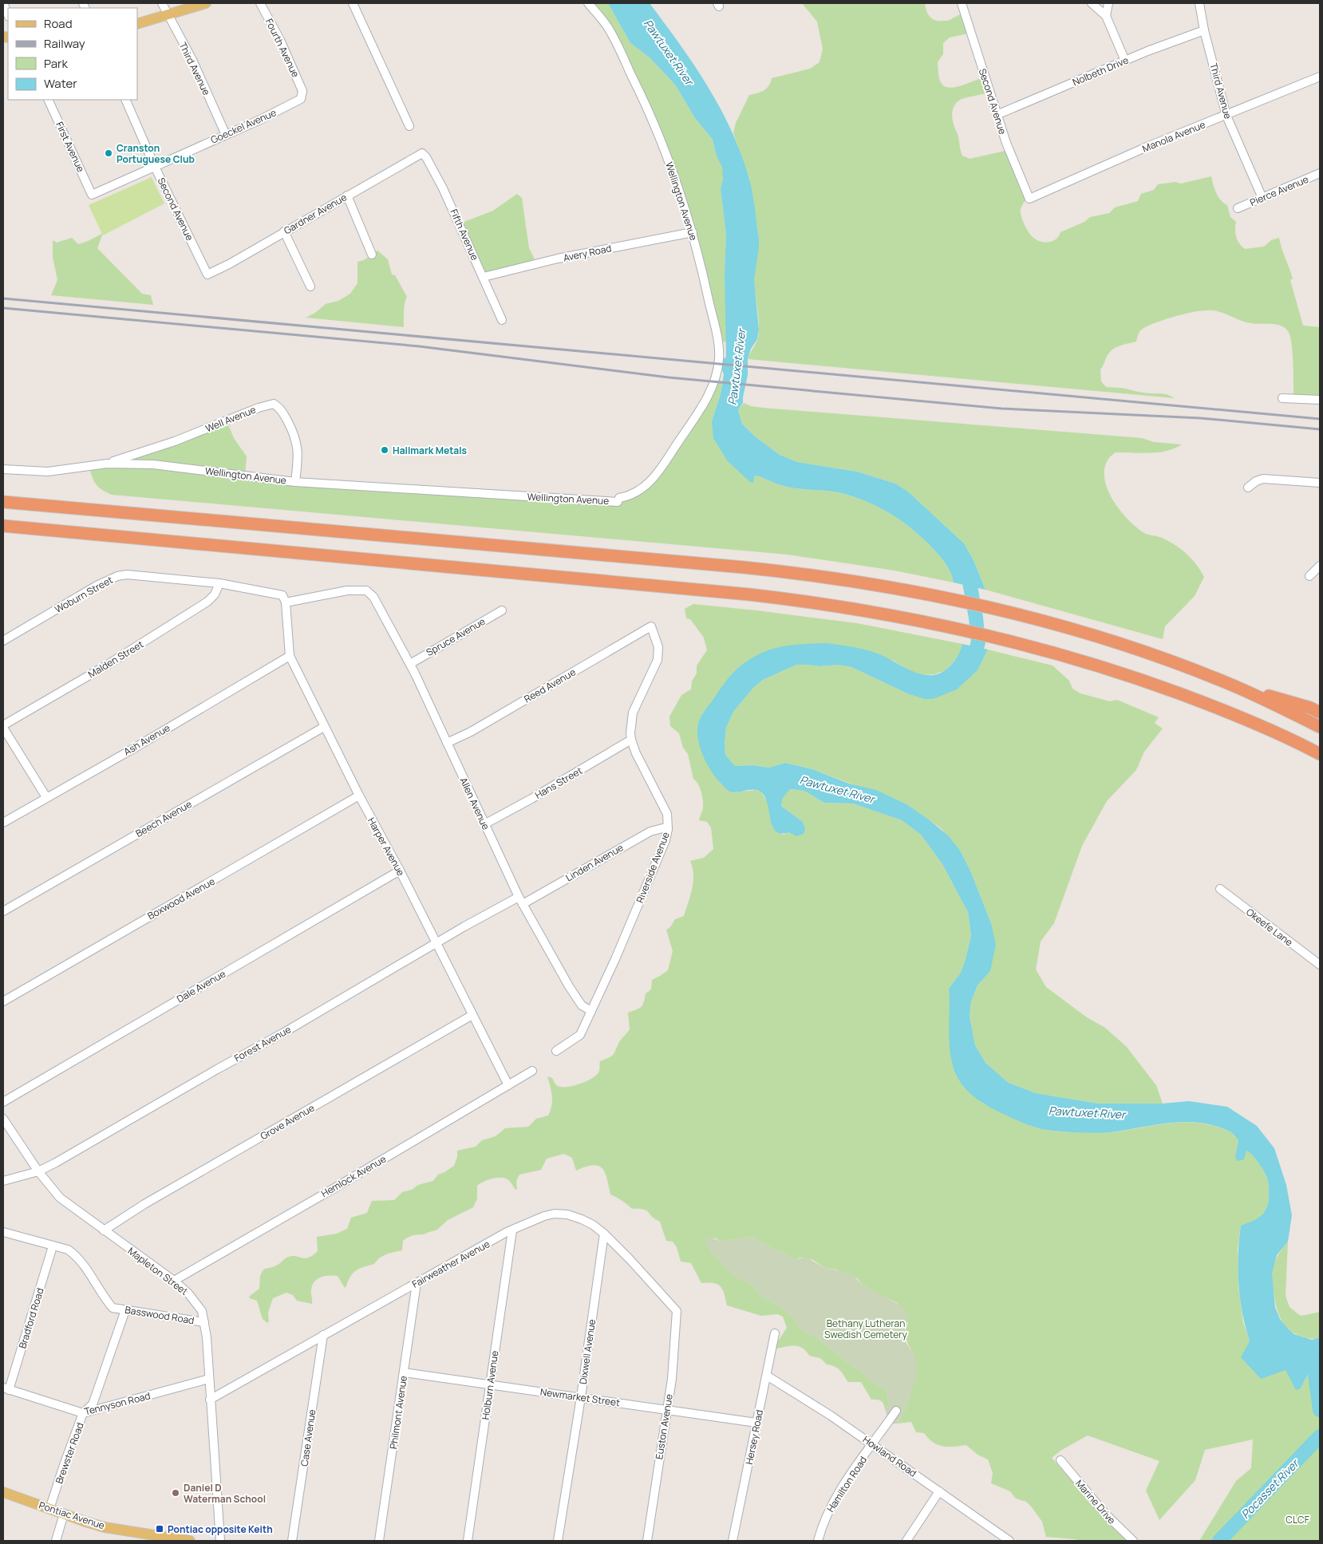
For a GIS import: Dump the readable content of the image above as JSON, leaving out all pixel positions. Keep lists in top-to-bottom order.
{
  "streets": {
    "main road": ["Pontiac Avenue"],
    "street": [
      "Fourth Avenue",
      "Third Avenue",
      "Nolbeth Drive",
      "Second Avenue",
      "Goeckel Avenue",
      "Manola Avenue",
      "First Avenue",
      "Pierce Avenue",
      "Wellington Avenue",
      "Gardner Avenue",
      "Fifth Avenue",
      "Avery Road",
      "Well Avenue",
      "Woburn Street",
      "Spruce Avenue",
      "Malden Street",
      "Reed Avenue",
      "Ash Avenue",
      "Hans Street",
      "Allen Avenue",
      "Beech Avenue",
      "Harper Avenue",
      "Linden Avenue",
      "Riverside Avenue",
      "Boxwood Avenue",
      "Okeefe Lane",
      "Dale Avenue",
      "Forest Avenue",
      "Grove Avenue",
      "Hemlock Avenue",
      "Fairweather Avenue",
      "Mapleton Street",
      "Basswood Road",
      "Bradford Road",
      "Dixwell Avenue",
      "Holburn Avenue",
      "Newmarket Street",
      "Tennyson Road",
      "Philmont Avenue",
      "Euston Avenue",
      "Hersey Road",
      "Case Avenue",
      "Brewster Road",
      "Howland Road",
      "Hamilton Road",
      "Marine Drive"
    ]
  },
  "crossings": [
    ["Fourth Avenue", "Goeckel Avenue"],
    ["Third Avenue", "Nolbeth Drive"],
    ["Third Avenue", "Goeckel Avenue"],
    ["Third Avenue", "Manola Avenue"],
    ["Third Avenue", "Pierce Avenue"],
    ["Nolbeth Drive", "Second Avenue"],
    ["Second Avenue", "Goeckel Avenue"],
    ["Second Avenue", "Manola Avenue"],
    ["Second Avenue", "Gardner Avenue"],
    ["Goeckel Avenue", "First Avenue"],
    ["Wellington Avenue", "Avery Road"],
    ["Wellington Avenue", "Well Avenue"],
    ["Gardner Avenue", "Fifth Avenue"],
    ["Fifth Avenue", "Avery Road"],
    ["Woburn Street", "Malden Street"],
    ["Spruce Avenue", "Allen Avenue"],
    ["Reed Avenue", "Allen Avenue"],
    ["Reed Avenue", "Riverside Avenue"],
    ["Ash Avenue", "Harper Avenue"],
    ["Hans Street", "Allen Avenue"],
    ["Hans Street", "Riverside Avenue"],
    ["Allen Avenue", "Harper Avenue"],
    ["Allen Avenue", "Linden Avenue"],
    ["Allen Avenue", "Riverside Avenue"],
    ["Allen Avenue", "Forest Avenue"],
    ["Beech Avenue", "Harper Avenue"],
    ["Harper Avenue", "Boxwood Avenue"],
    ["Harper Avenue", "Dale Avenue"],
    ["Harper Avenue", "Forest Avenue"],
    ["Harper Avenue", "Grove Avenue"],
    ["Harper Avenue", "Hemlock Avenue"],
    ["Linden Avenue", "Riverside Avenue"],
    ["Linden Avenue", "Forest Avenue"],
    ["Forest Avenue", "Mapleton Street"],
    ["Grove Avenue", "Mapleton Street"],
    ["Hemlock Avenue", "Mapleton Street"],
    ["Fairweather Avenue", "Mapleton Street"],
    ["Fairweather Avenue", "Dixwell Avenue"],
    ["Fairweather Avenue", "Holburn Avenue"],
    ["Fairweather Avenue", "Philmont Avenue"],
    ["Fairweather Avenue", "Euston Avenue"],
    ["Fairweather Avenue", "Case Avenue"],
    ["Mapleton Street", "Basswood Road"],
    ["Mapleton Street", "Tennyson Road"],
    ["Basswood Road", "Bradford Road"],
    ["Basswood Road", "Brewster Road"],
    ["Bradford Road", "Tennyson Road"],
    ["Dixwell Avenue", "Newmarket Street"],
    ["Holburn Avenue", "Newmarket Street"],
    ["Newmarket Street", "Philmont Avenue"],
    ["Newmarket Street", "Euston Avenue"],
    ["Newmarket Street", "Hersey Road"],
    ["Tennyson Road", "Brewster Road"],
    ["Hersey Road", "Howland Road"],
    ["Brewster Road", "Pontiac Avenue"],
    ["Howland Road", "Hamilton Road"]
  ],
  "water": ["Pawtuxet River", "Pocasset River"],
  "parks": ["Bethany Lutheran Swedish Cemetery", "CLCF"],
  "places": {
    "other": ["Cranston Portuguese Club", "Hallmark Metals", "Daniel D Waterman School"],
    "transit": ["Pontiac opposite Keith"]
  },
  "legend": [
    "Road",
    "Railway",
    "Park",
    "Water"
  ]
}
